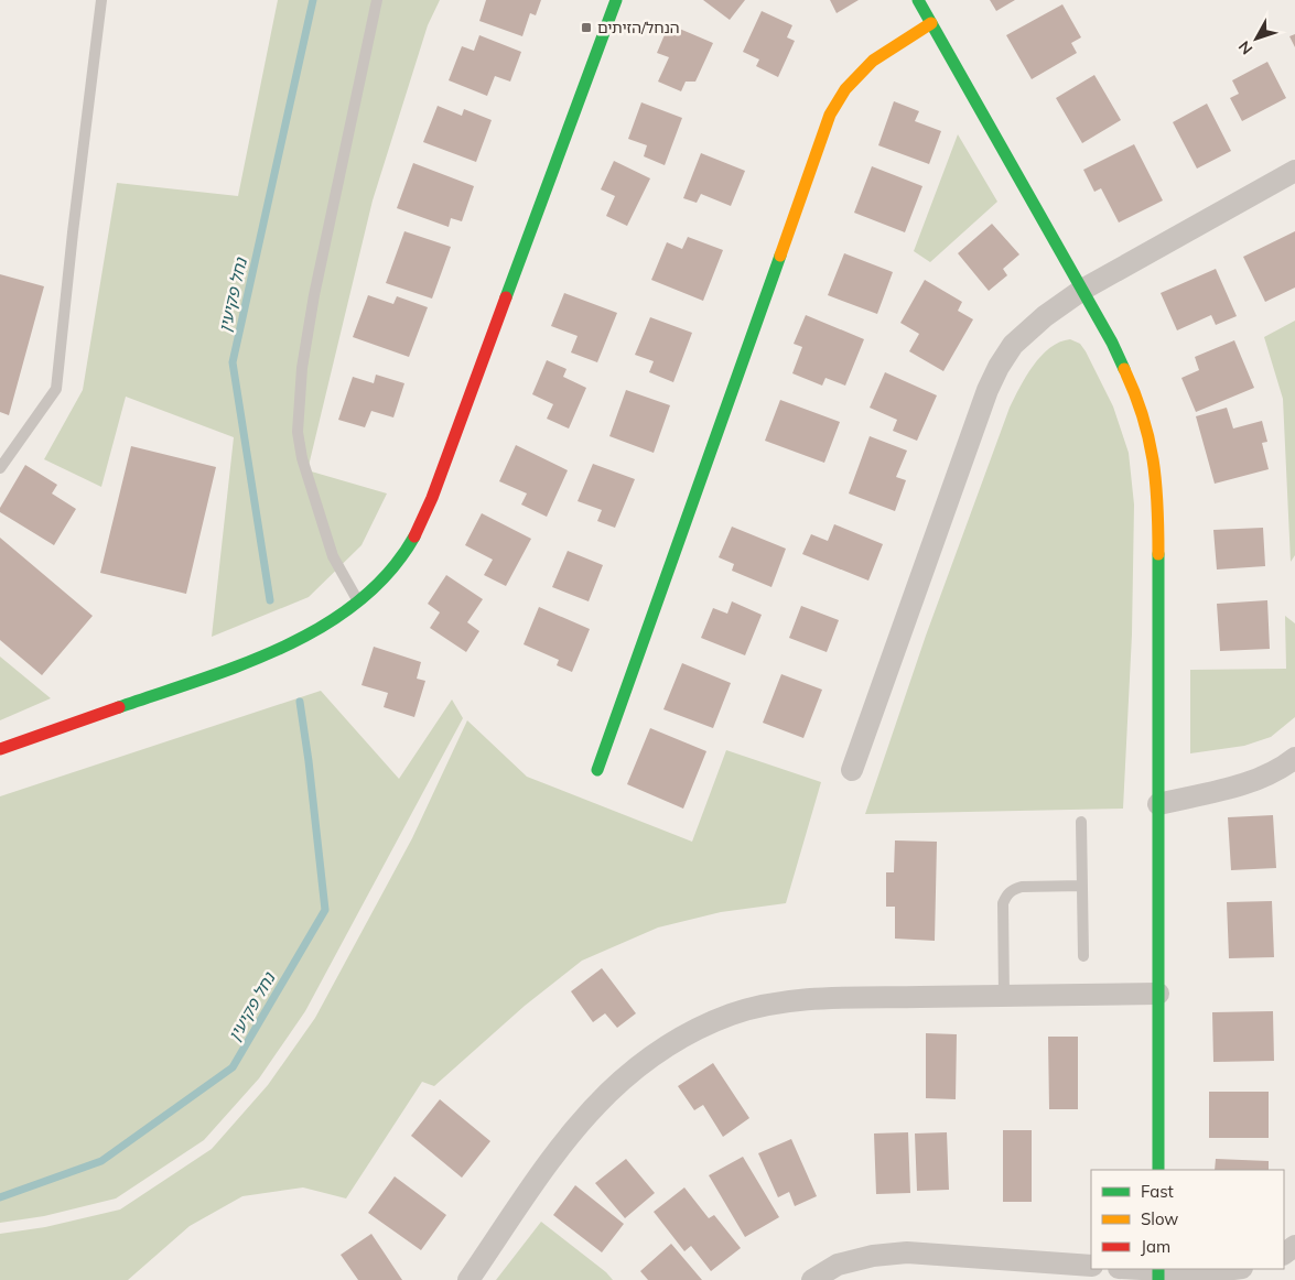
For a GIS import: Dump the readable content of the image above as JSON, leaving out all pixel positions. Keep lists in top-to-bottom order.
{
  "water": ["נחל פקיעין"],
  "places": {
    "transit": ["הנחל/הזיתים"]
  },
  "legend": ["Fast", "Slow", "Jam"],
  "north": "bottom left"
}
